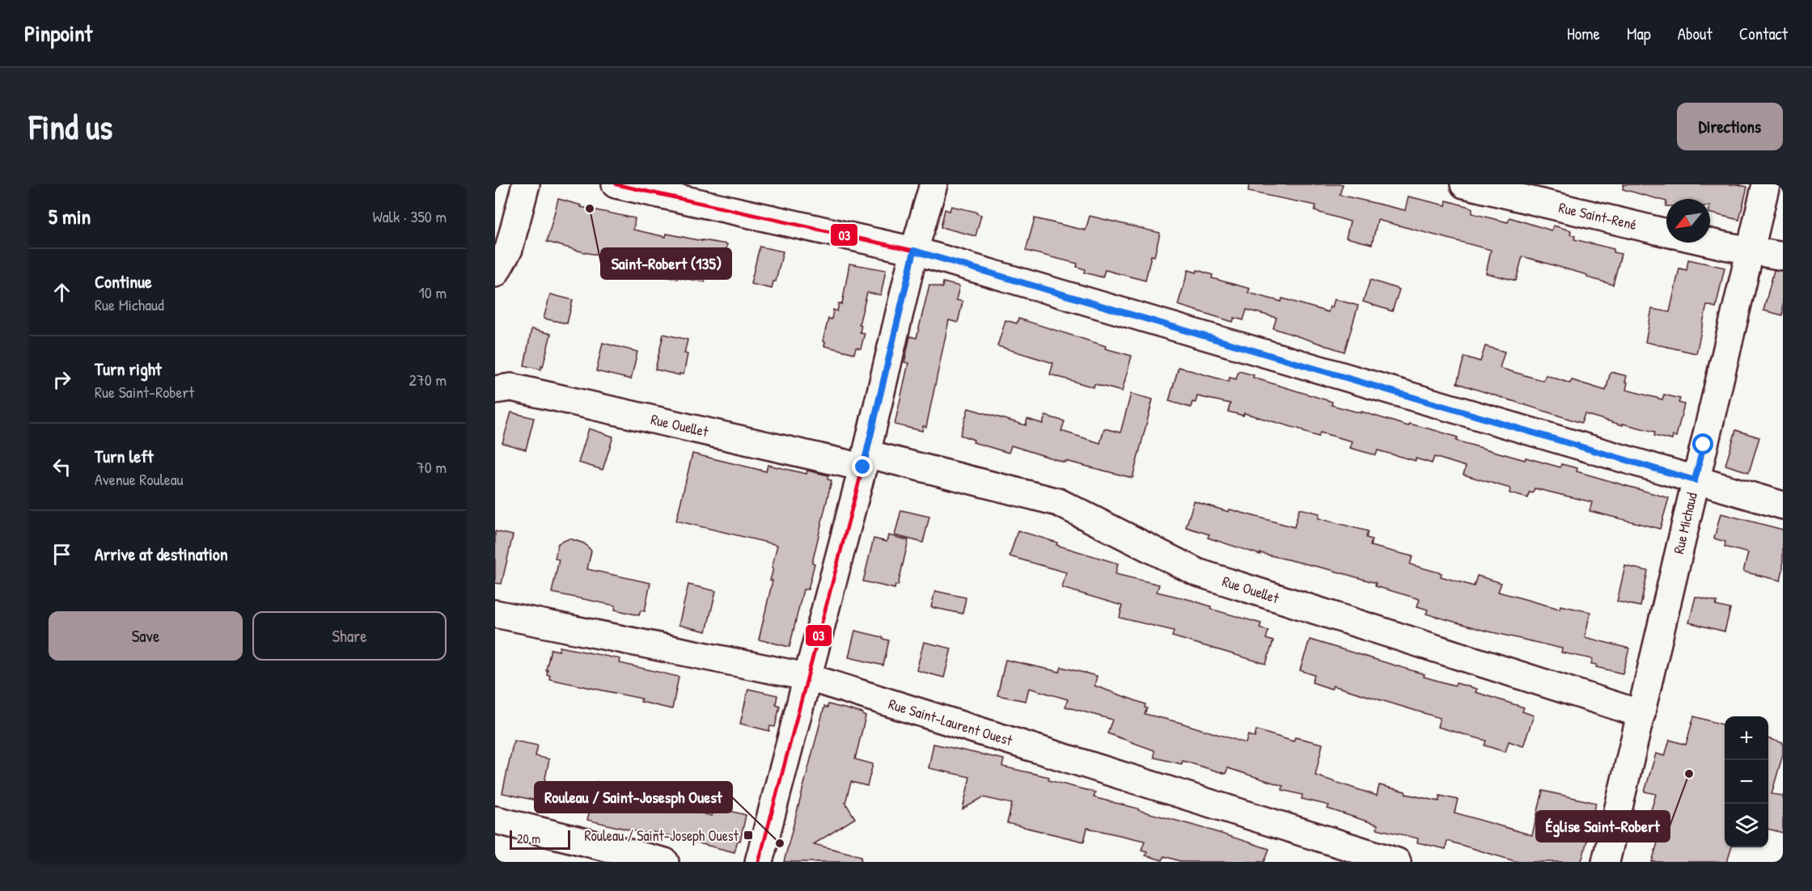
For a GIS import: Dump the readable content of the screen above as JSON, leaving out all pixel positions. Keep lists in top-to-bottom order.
{
  "streets": {
    "street": [
      "Rue Saint-René",
      "Rue Ouellet",
      "Rue Michaud",
      "Rue Saint-Laurent Ouest"
    ]
  },
  "crossings": [
    ["Rue Ouellet", "Rue Michaud"]
  ],
  "places": {
    "other": ["Saint-Robert (135)", "Église Saint-Robert", "Rouleau / Saint-Josesph Ouest"],
    "transit": ["Rouleau / Saint-Joseph Ouest"]
  },
  "lines": ["transit line 03"],
  "scale_bar": "20 m",
  "north": "bottom left",
  "page": {
    "header": "Pinpoint",
    "nav": [
      "Home",
      "Map",
      "About",
      "Contact"
    ],
    "buttons": [
      "Directions",
      ["Save", "Share"]
    ],
    "title": "Find us",
    "heading": ["5 min", "Walk · 350 m"],
    "list": [
      ["Continue", "Rue Michaud", "10 m"],
      ["Turn right", "Rue Saint-Robert", "270 m"],
      ["Turn left", "Avenue Rouleau", "70 m"],
      "Arrive at destination"
    ],
    "map_buttons": ["+", "−"],
    "scale": "20 m"
  }
}
